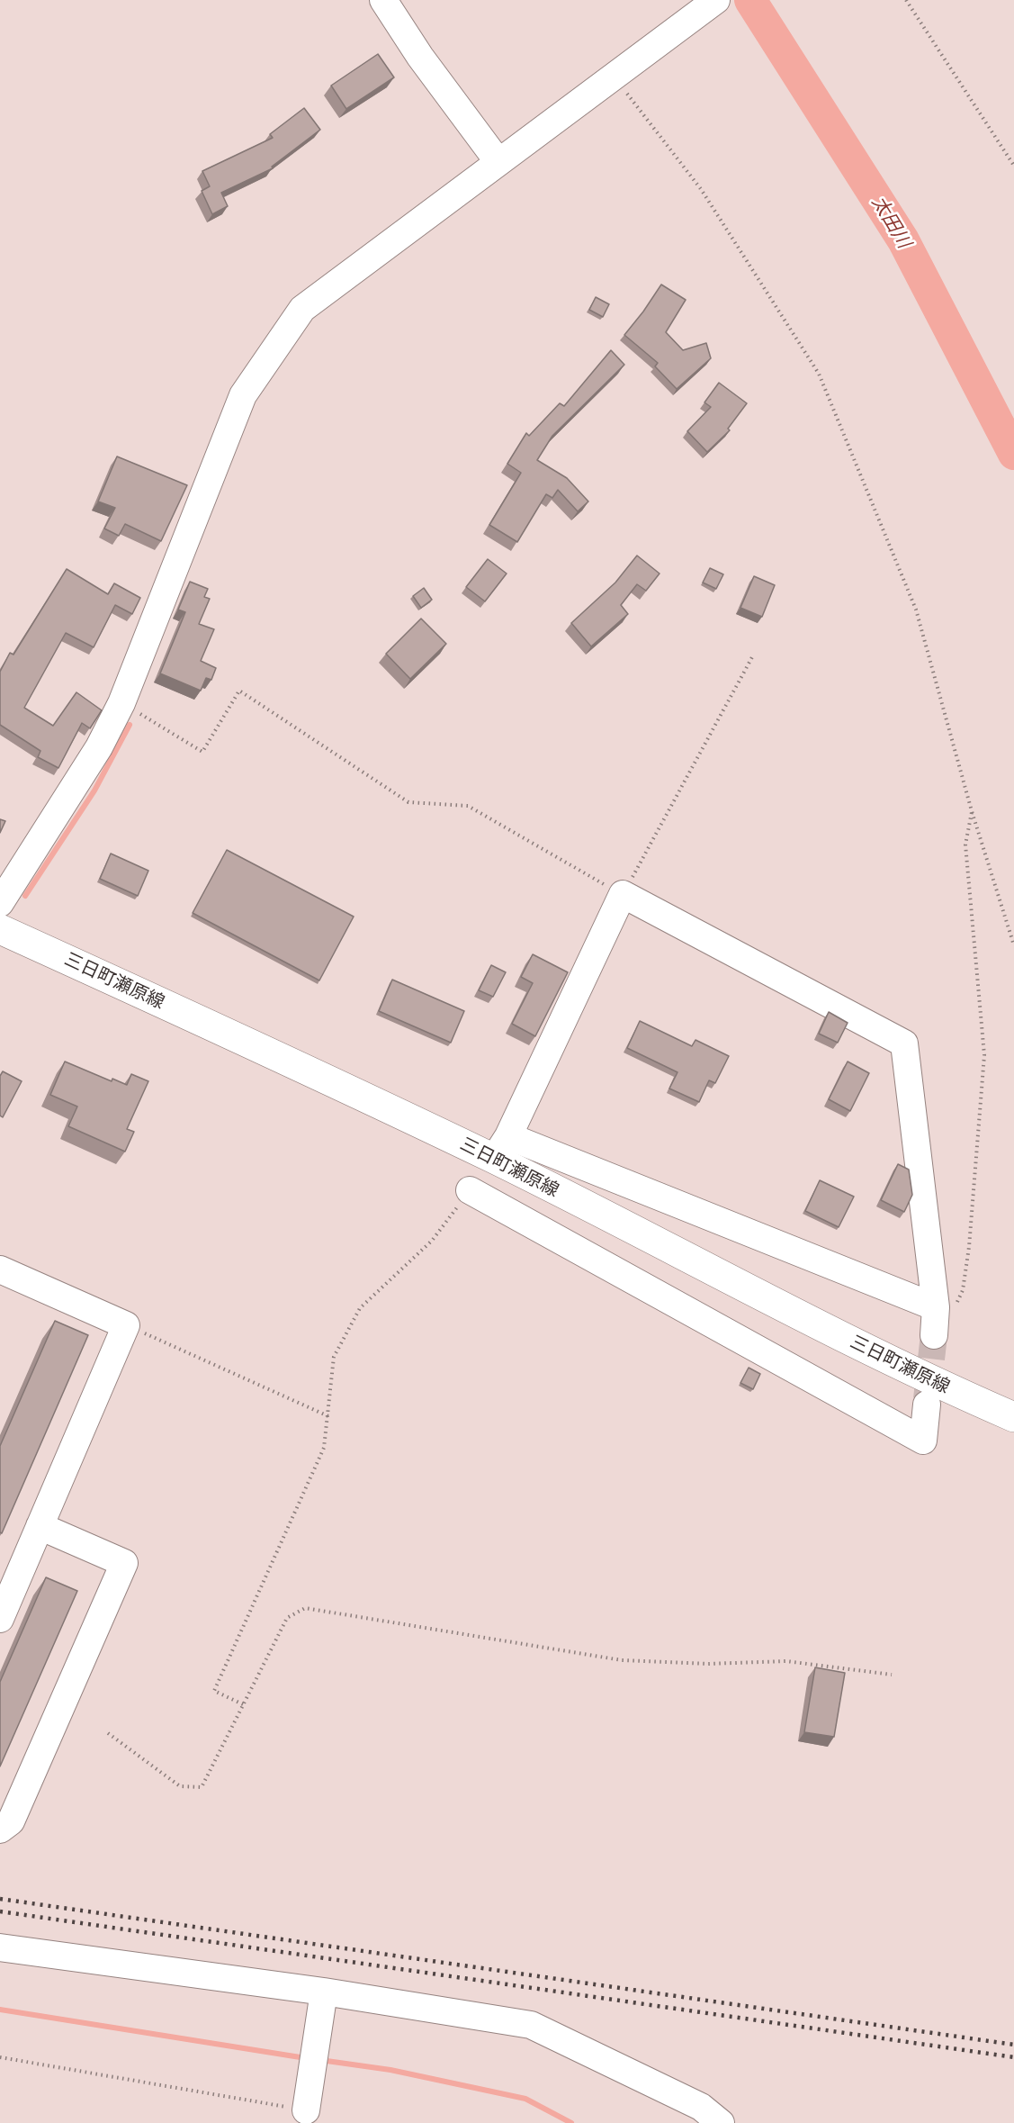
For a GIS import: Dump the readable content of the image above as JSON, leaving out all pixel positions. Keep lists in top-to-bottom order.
{
  "streets": {
    "main road": ["三日町瀬原線"]
  },
  "water": ["太田川"]
}
